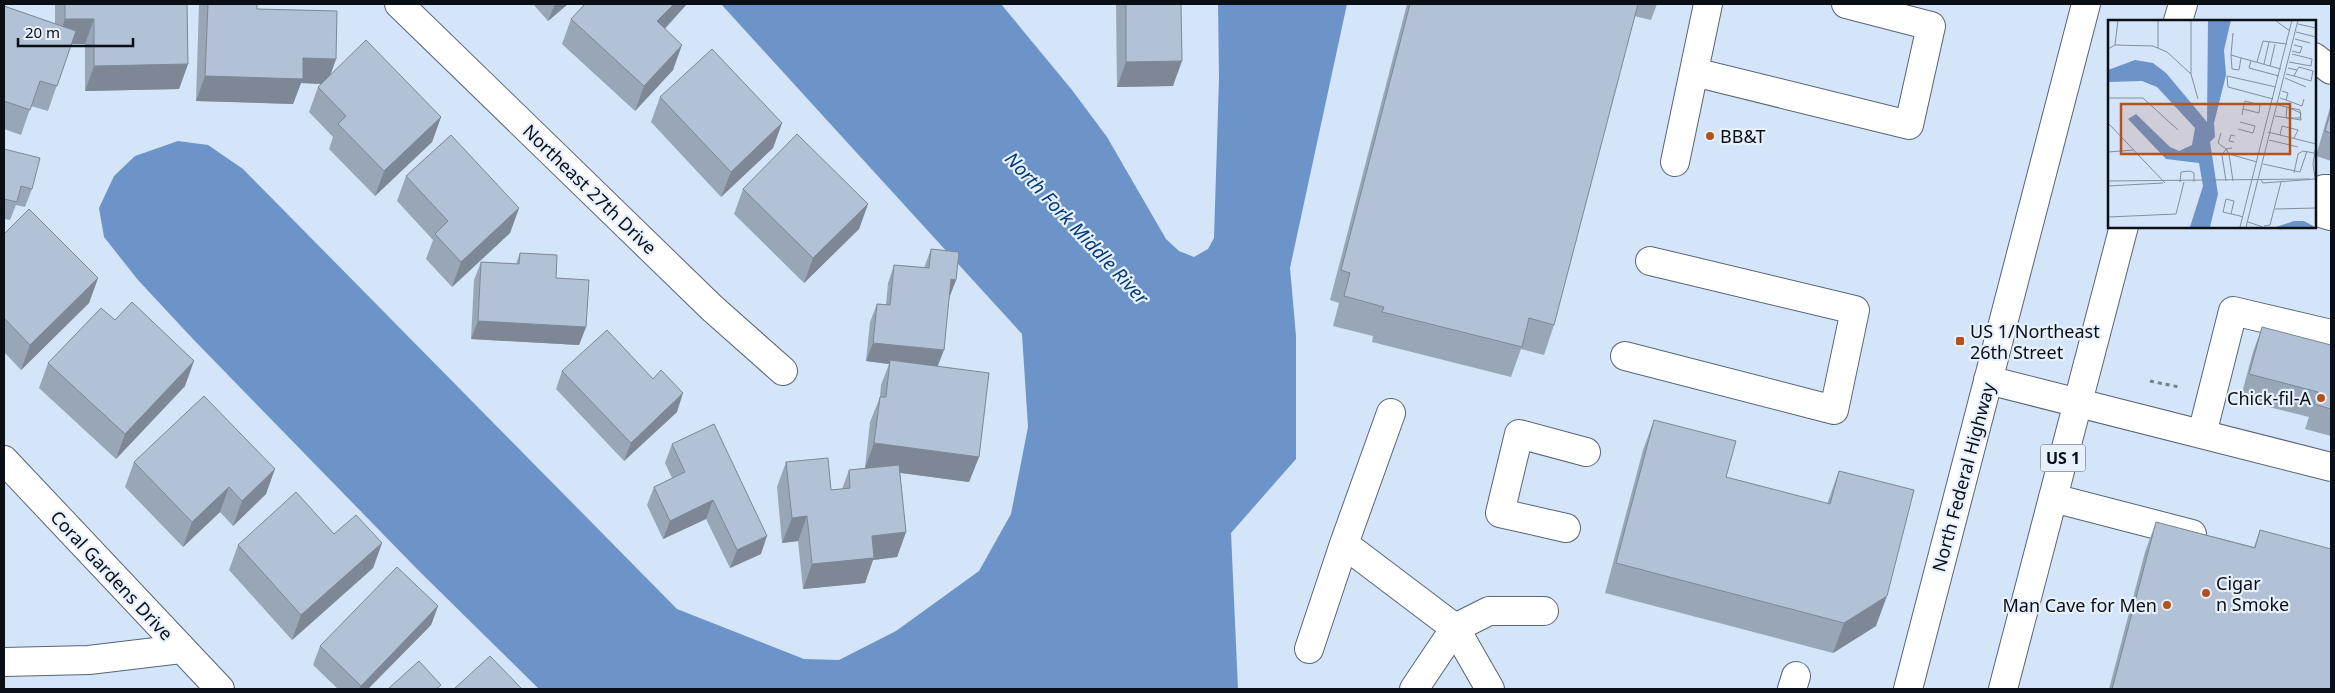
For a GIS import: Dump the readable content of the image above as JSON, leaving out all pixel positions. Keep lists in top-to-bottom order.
{
  "streets": {
    "main road": [
      "Northeast 27th Drive",
      "US 1",
      "North Federal Highway",
      "Coral Gardens Drive"
    ]
  },
  "water": ["North Fork Middle River"],
  "places": {
    "other": [
      "BB&T",
      "Chick-fil-A",
      "Cigar n Smoke",
      "Man Cave for Men"
    ],
    "transit": ["US 1/Northeast 26th Street"]
  },
  "scale_bar": "20 m"
}
